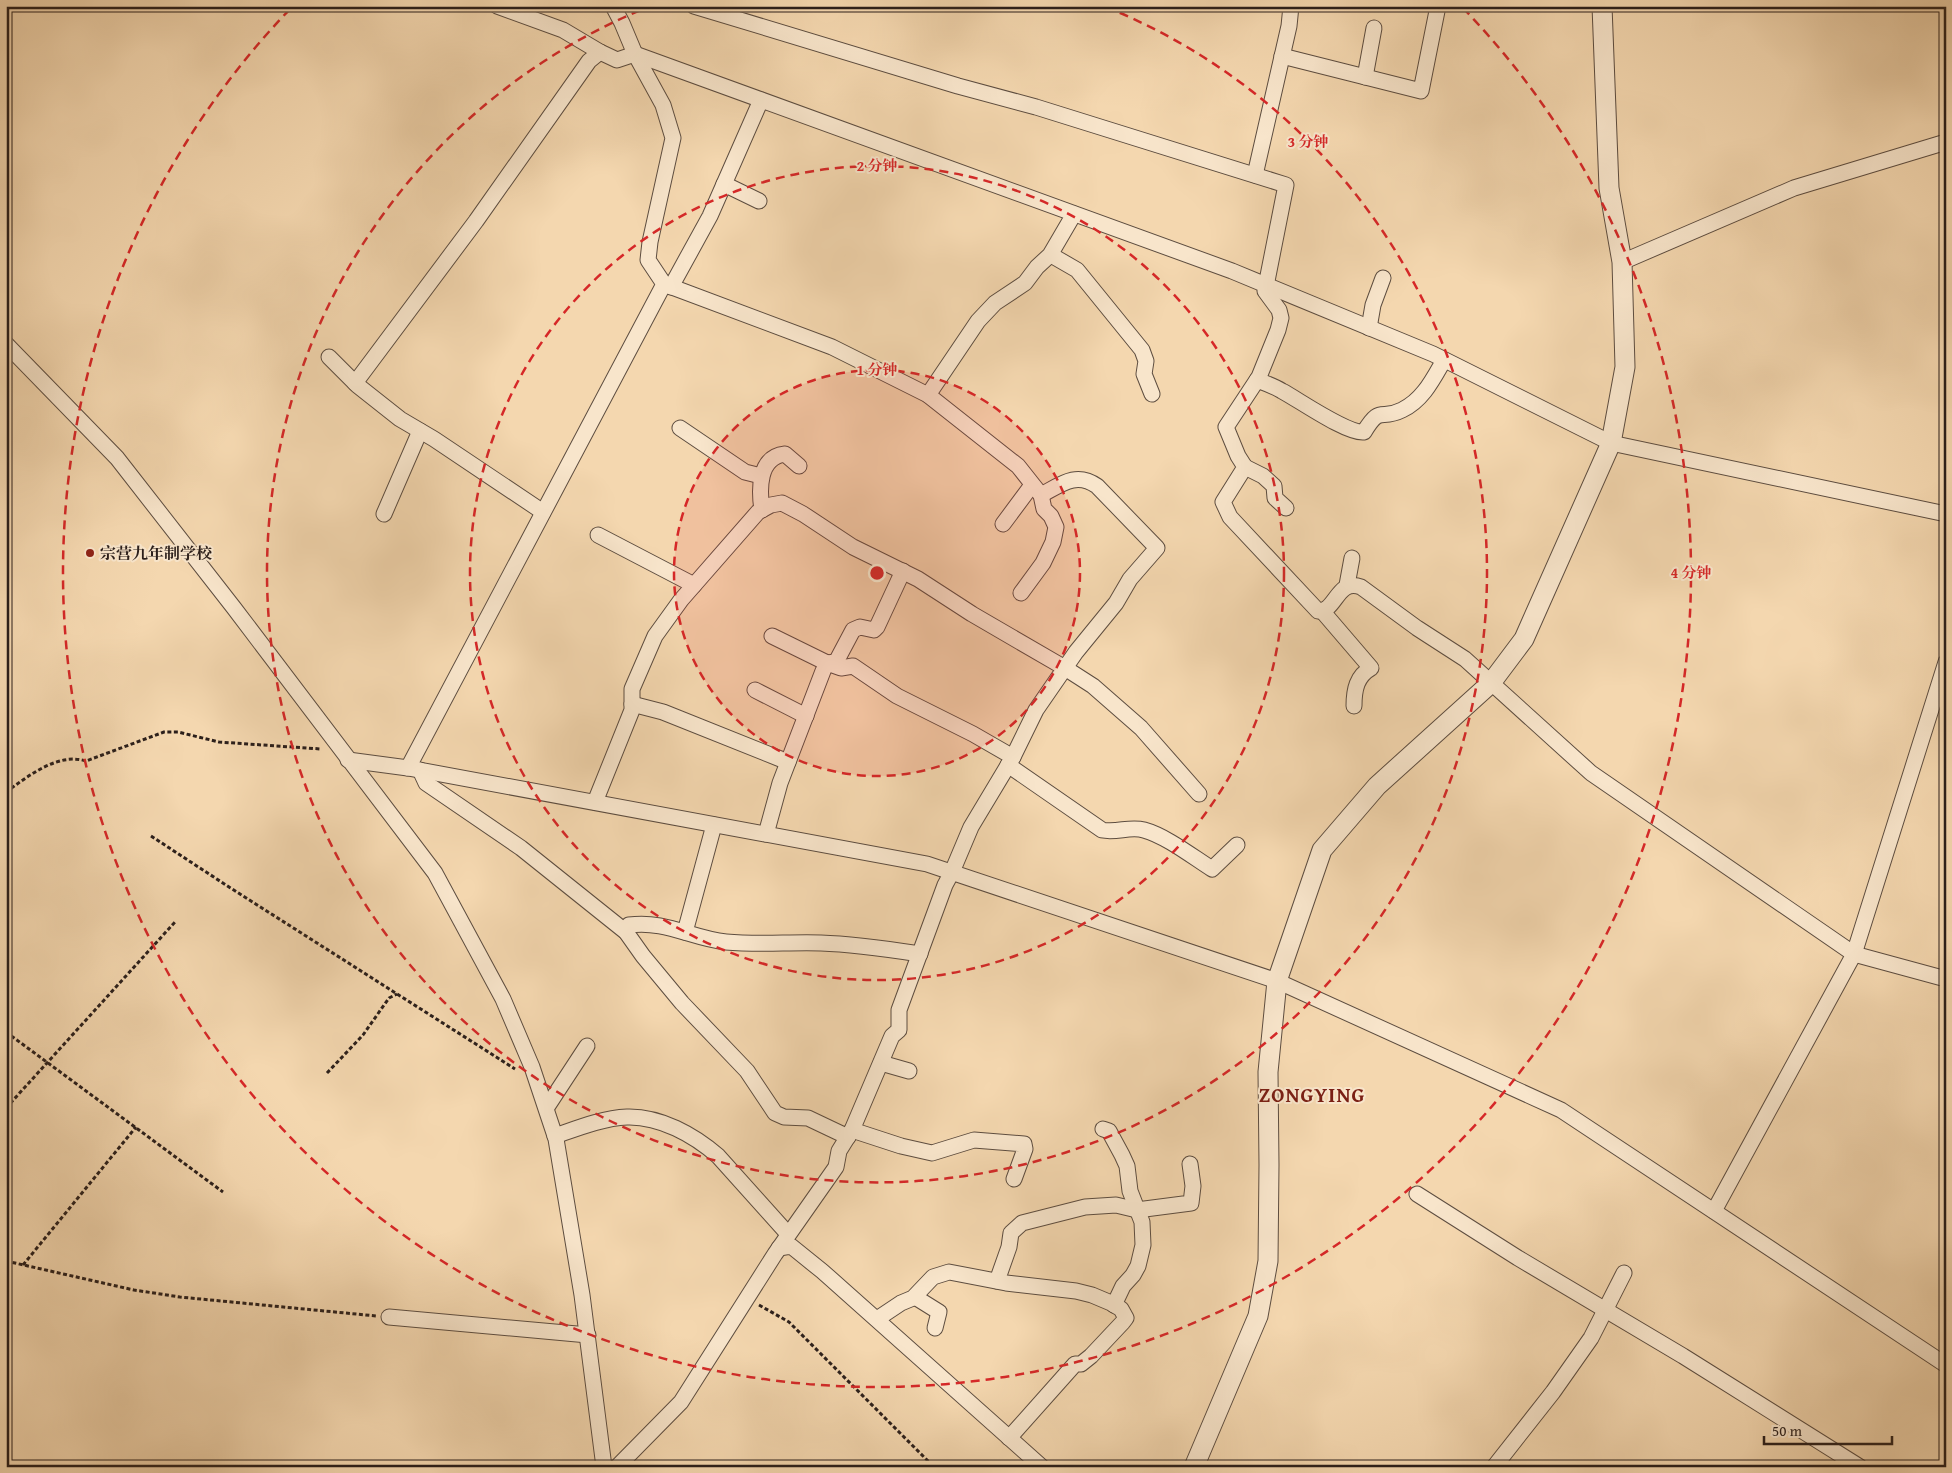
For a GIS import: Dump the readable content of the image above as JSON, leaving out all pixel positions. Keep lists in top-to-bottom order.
{
  "districts": ["ZONGYING"],
  "places": ["宗营九年制学校"],
  "scale_bar": "50 m",
  "rings": [
    "3 分钟",
    "2 分钟",
    "1 分钟",
    "4 分钟"
  ]
}
